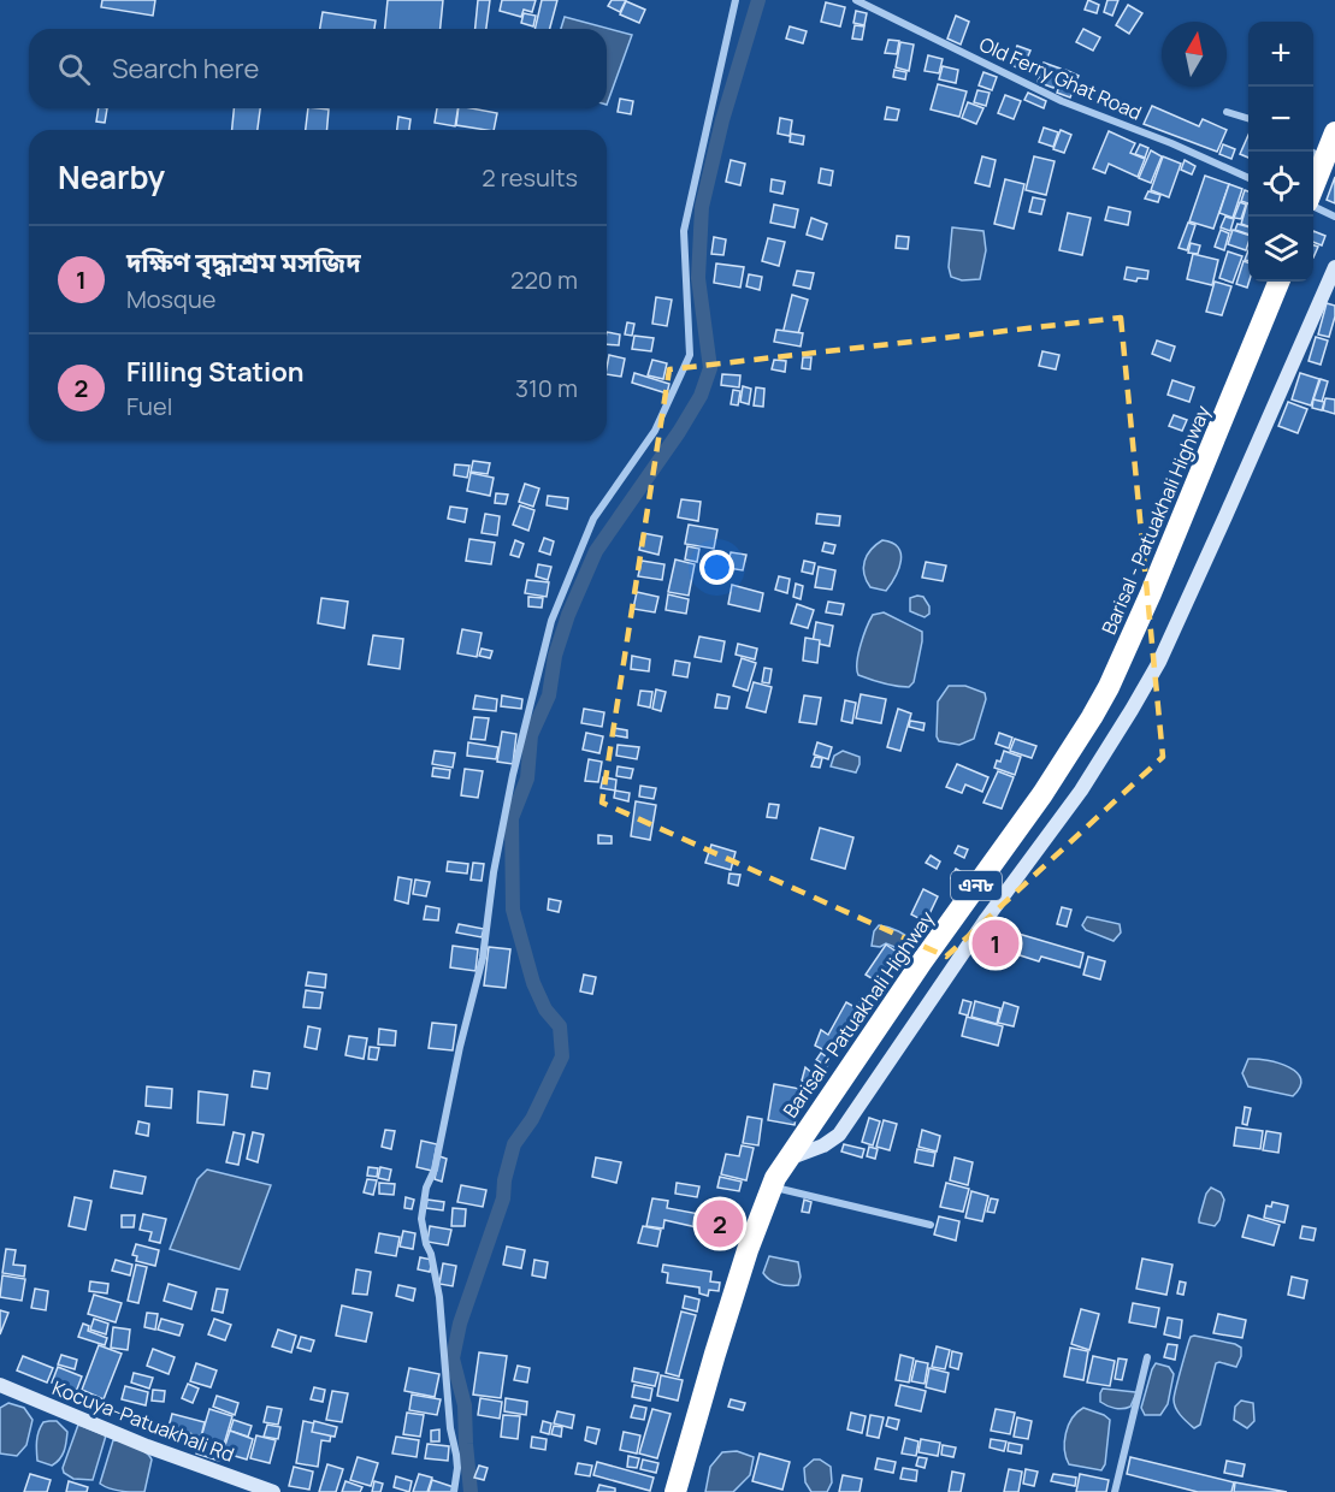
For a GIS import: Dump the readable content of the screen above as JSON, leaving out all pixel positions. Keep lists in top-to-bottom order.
{
  "streets": {
    "highway": ["Barisal - Patuakhali Highway", "এন৮"],
    "street": ["Old Ferry Ghat Road", "Kocuya-Patuakhali Rd"]
  },
  "north": "top",
  "page": {
    "map_buttons": ["+", "−"],
    "search": "Search here",
    "heading": ["Nearby", "2 results"],
    "list": [
      {
        "mark": "1",
        "name": "দক্ষিণ বৃদ্ধাশ্রম মসজিদ",
        "note": "Mosque",
        "value": "220 m"
      },
      {
        "mark": "2",
        "name": "Filling Station",
        "note": "Fuel",
        "value": "310 m"
      }
    ],
    "pins": ["1", "2"]
  }
}
